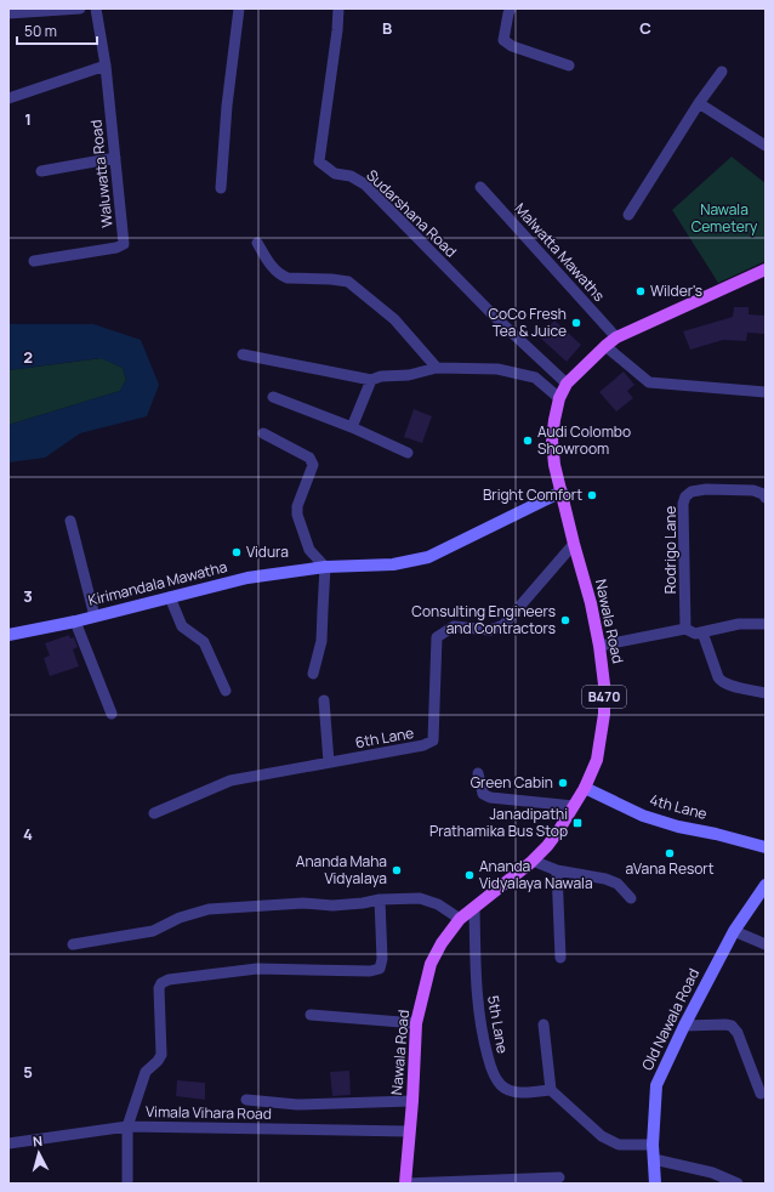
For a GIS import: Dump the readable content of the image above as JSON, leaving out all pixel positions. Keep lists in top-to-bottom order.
{
  "streets": {
    "main road": [
      "Kirimandala Mawatha",
      "Nawala Road",
      "B470",
      "4th Lane",
      "Old Nawala Road"
    ],
    "street": [
      "Waluwatta Road",
      "Sudarshana Road",
      "Malwatta Mawaths",
      "Rodrigo Lane",
      "6th Lane",
      "5th Lane",
      "Vimala Vihara Road"
    ]
  },
  "crossings": [
    ["Sudarshana Road", "Nawala Road"],
    ["Malwatta Mawaths", "Nawala Road"],
    ["Kirimandala Mawatha", "Nawala Road"],
    ["Nawala Road", "6th Lane"],
    ["Nawala Road", "4th Lane"],
    ["Nawala Road", "5th Lane"],
    ["Nawala Road", "Vimala Vihara Road"]
  ],
  "parks": ["Nawala Cemetery"],
  "places": {
    "other": [
      "Wilder's",
      "CoCo Fresh Tea & Juice",
      "Audi Colombo Showroom",
      "Bright Comfort",
      "Vidura",
      "Consulting Engineers and Contractors",
      "Green Cabin",
      "aVana Resort",
      "Ananda Maha Vidyalaya",
      "Ananda Vidyalaya Nawala"
    ],
    "transit": ["Janadipathi Prathamika Bus Stop"]
  },
  "scale_bar": "50 m",
  "north": "top",
  "grid": {
    "columns": ["B", "C"],
    "rows": [
      "1",
      "2",
      "3",
      "4",
      "5"
    ]
  }
}
